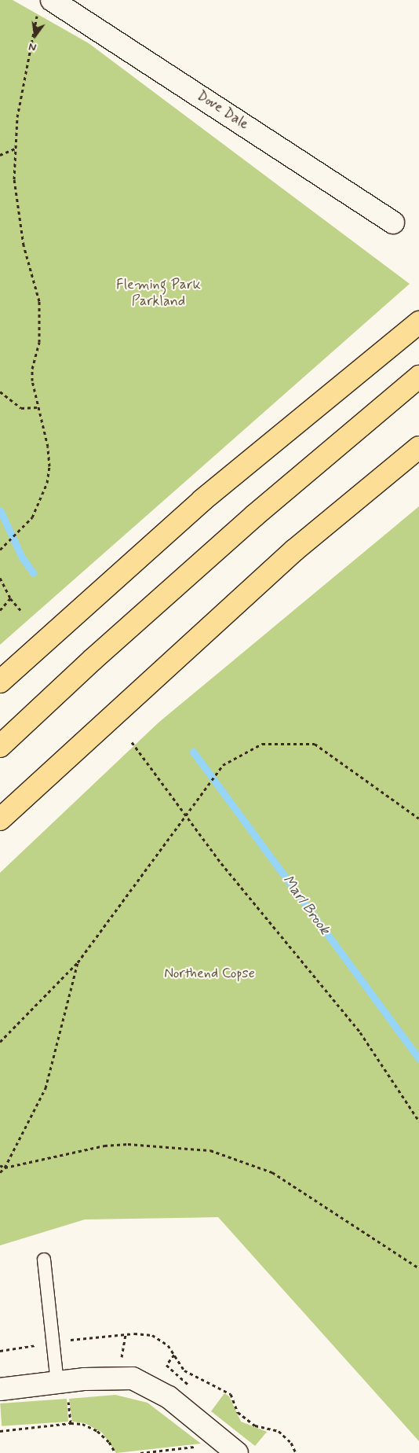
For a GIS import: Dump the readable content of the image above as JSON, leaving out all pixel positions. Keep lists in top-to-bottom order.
{
  "streets": {
    "street": ["Dove Dale"]
  },
  "water": ["Marl Brook"],
  "parks": ["Fleming Park Parkland", "Northend Copse"],
  "north": "bottom"
}
